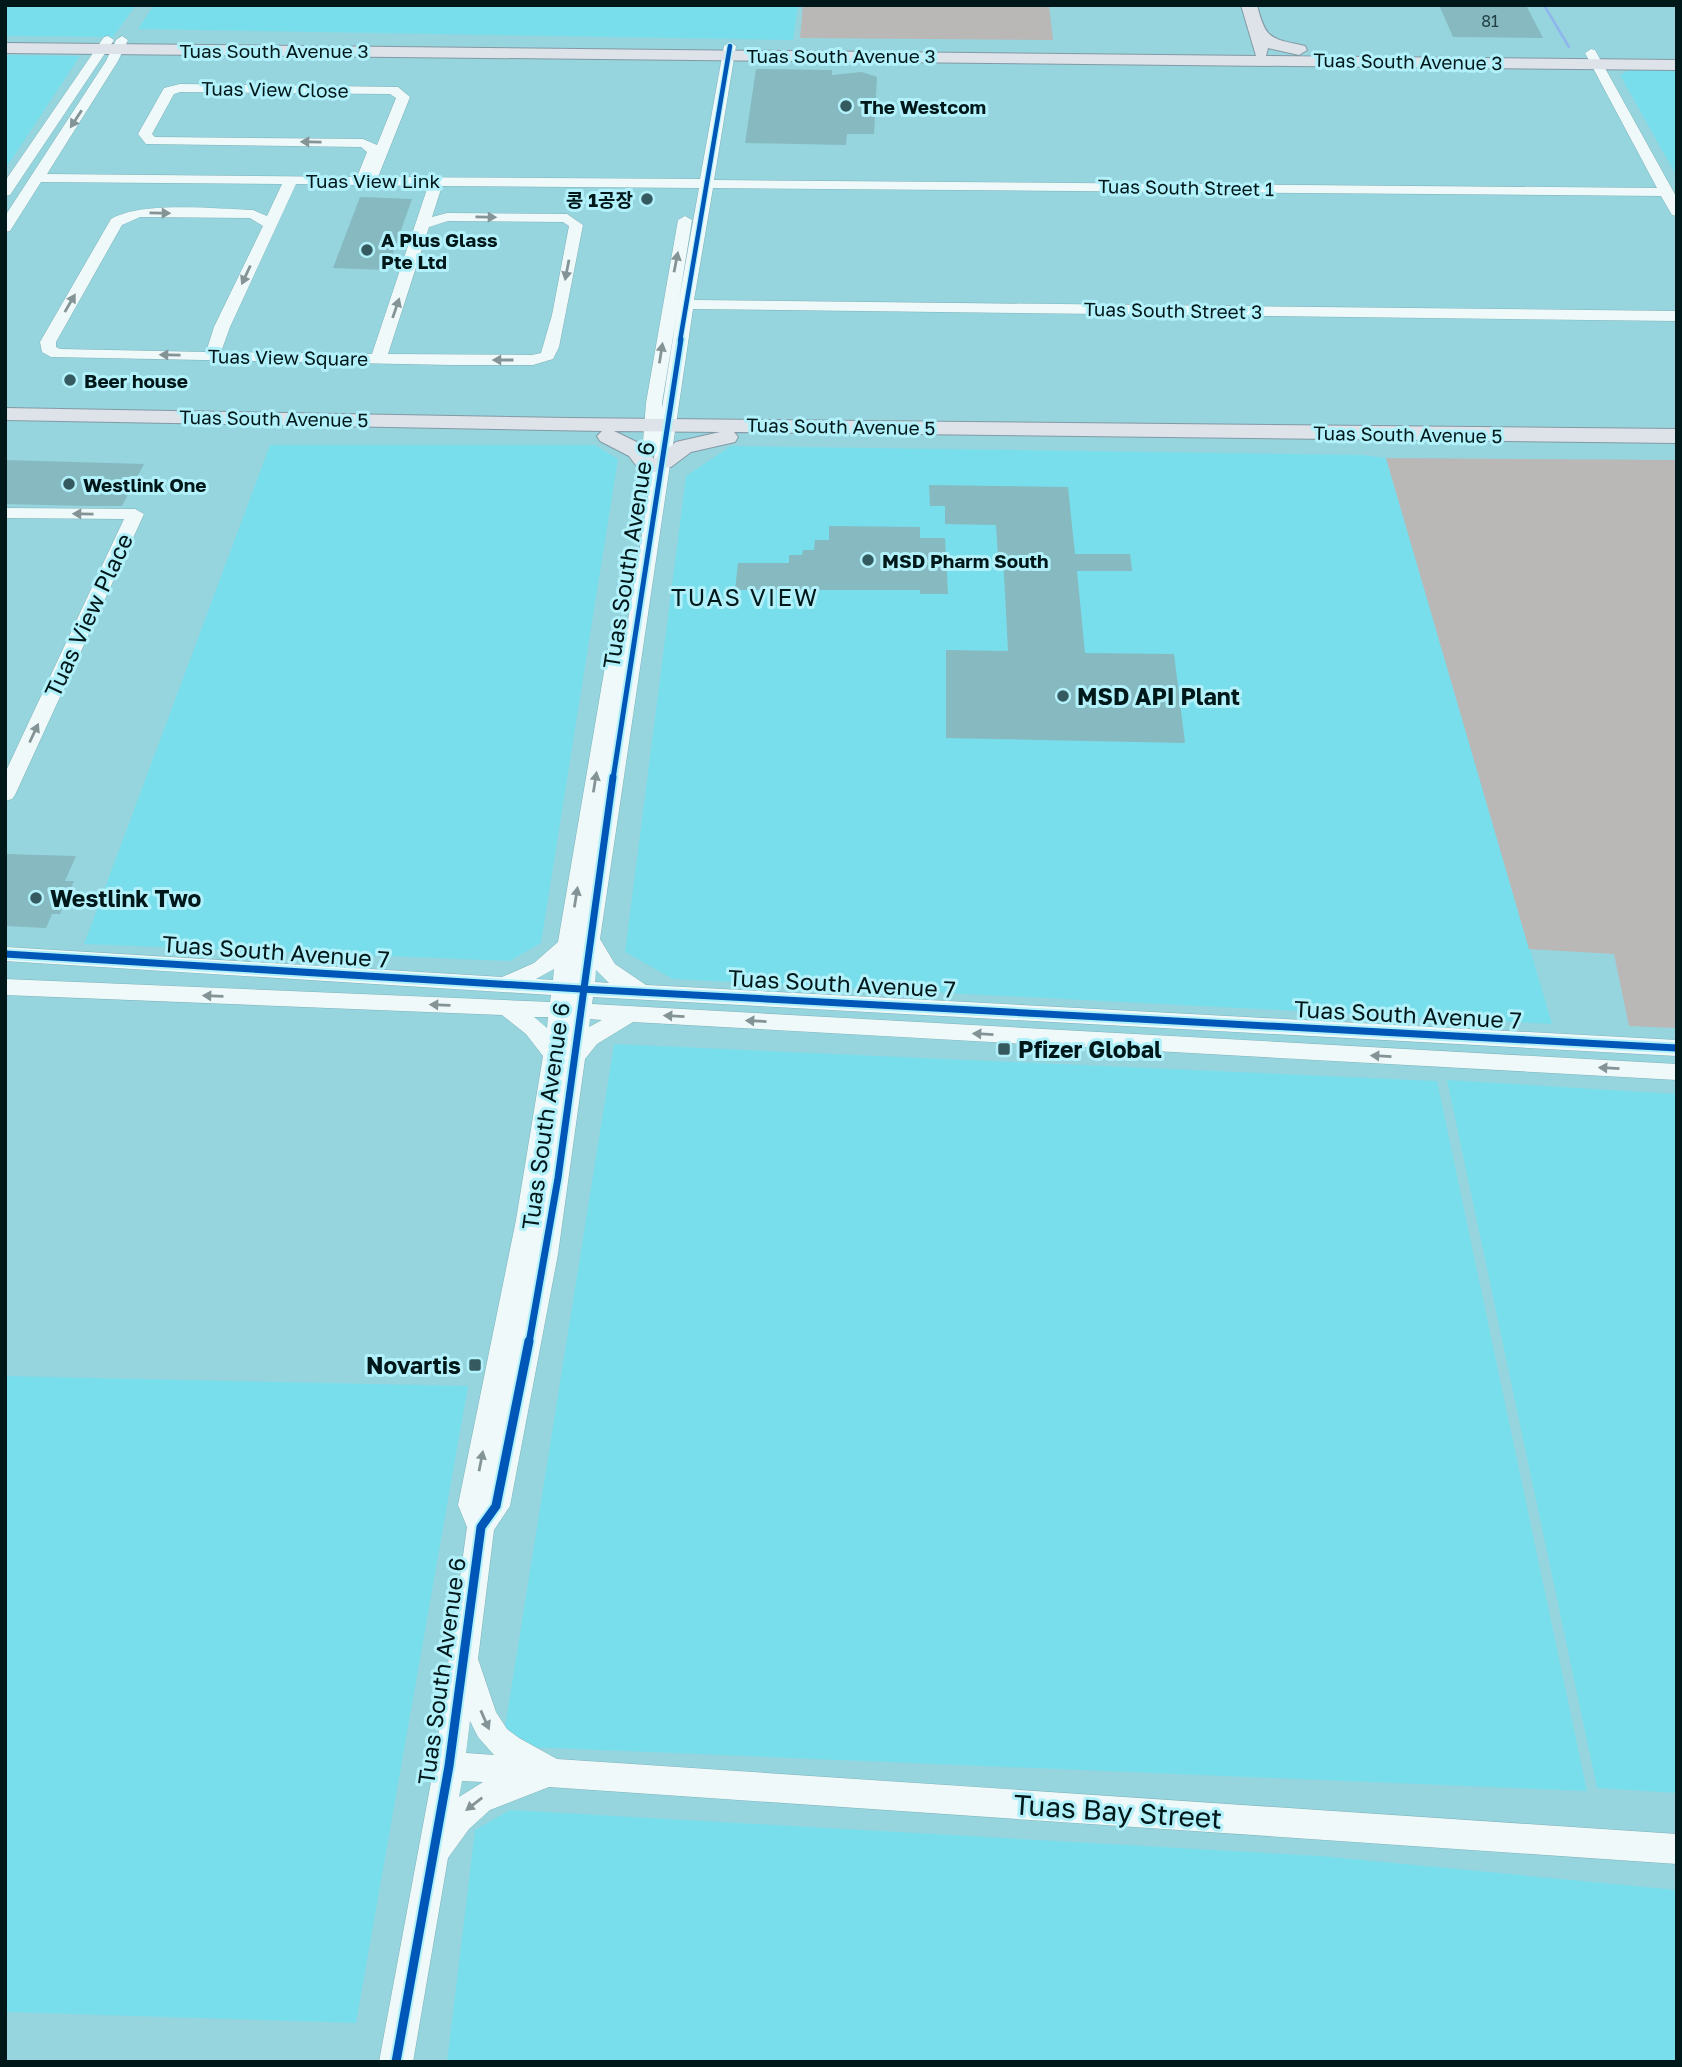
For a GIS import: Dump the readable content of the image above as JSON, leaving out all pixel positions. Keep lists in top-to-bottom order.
{
  "streets": {
    "main road": ["Tuas South Avenue 3", "Tuas South Avenue 5"],
    "street": [
      "Tuas View Close",
      "Tuas View Link",
      "Tuas South Street 1",
      "Tuas South Street 3",
      "Tuas View Square",
      "Tuas South Avenue 6",
      "Tuas View Place",
      "Tuas South Avenue 7",
      "Tuas Bay Street"
    ]
  },
  "crossings": [
    ["Tuas South Avenue 3", "Tuas South Avenue 6"],
    ["Tuas View Close", "Tuas View Link"],
    ["Tuas View Link", "Tuas South Street 1"],
    ["Tuas View Link", "Tuas South Avenue 6"],
    ["Tuas South Street 1", "Tuas South Avenue 6"],
    ["Tuas South Street 3", "Tuas South Avenue 6"],
    ["Tuas South Avenue 5", "Tuas South Avenue 6"],
    ["Tuas South Avenue 6", "Tuas South Avenue 7"],
    ["Tuas South Avenue 6", "Tuas Bay Street"]
  ],
  "districts": ["TUAS VIEW"],
  "places": {
    "other": [
      "The Westcom",
      "콩 1공장",
      "A Plus Glass Pte Ltd",
      "Beer house",
      "Westlink One",
      "MSD Pharm South",
      "MSD API Plant",
      "Westlink Two"
    ],
    "transit": ["Pfizer Global", "Novartis"]
  },
  "house_numbers": ["81"]
}
